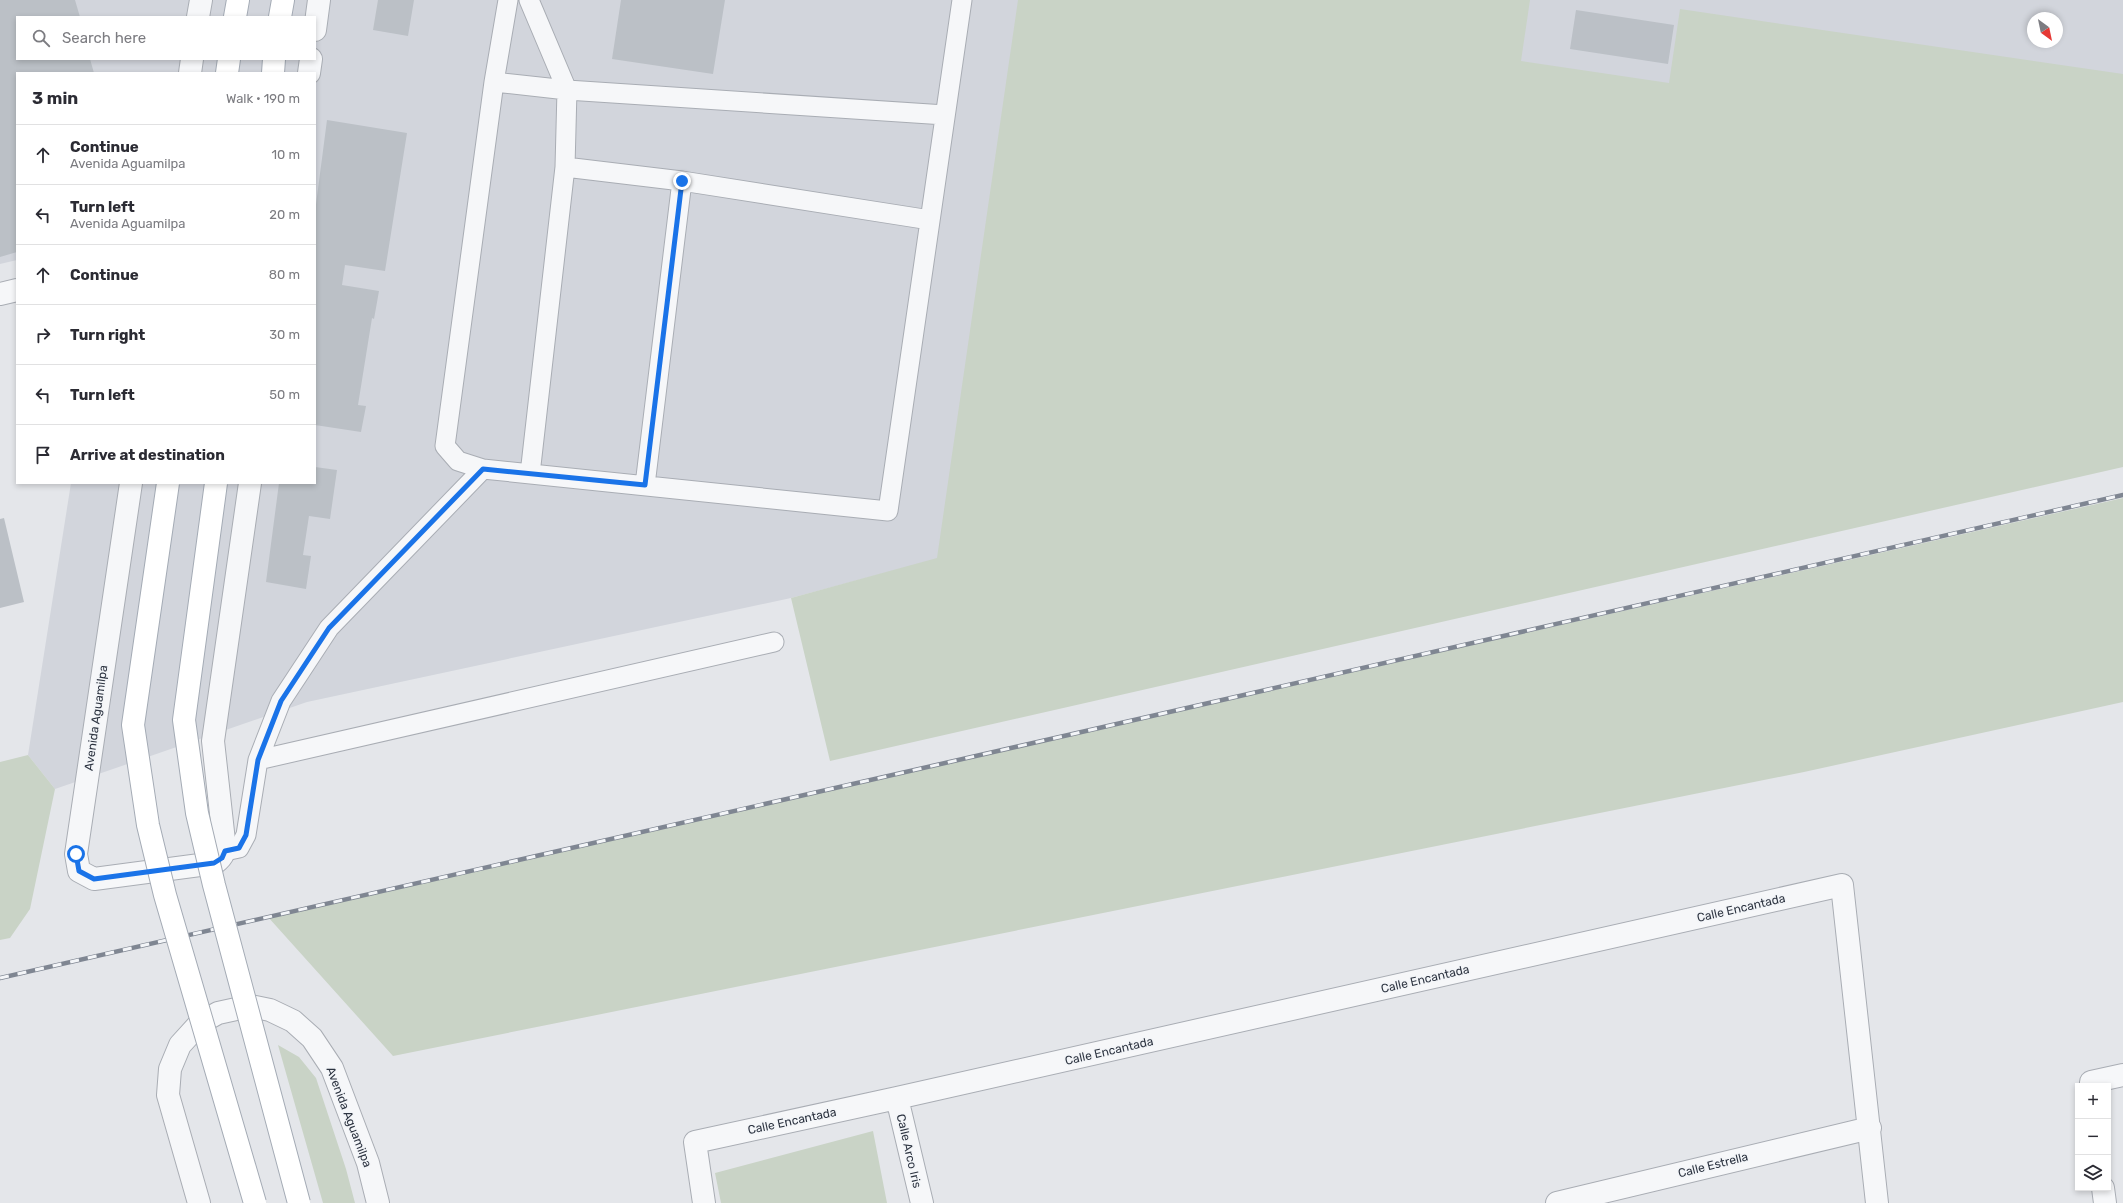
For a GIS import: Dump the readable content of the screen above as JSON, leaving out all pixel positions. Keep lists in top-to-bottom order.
{
  "streets": {
    "street": [
      "Avenida Aguamilpa",
      "Calle Encantada",
      "Calle Arco Iris",
      "Calle Estrella"
    ]
  },
  "crossings": [
    ["Calle Encantada", "Calle Arco Iris"],
    ["Calle Encantada", "Calle Estrella"]
  ],
  "north": "bottom right",
  "page": {
    "search": "Search here",
    "heading": ["3 min", "Walk · 190 m"],
    "list": [
      ["Continue", "Avenida Aguamilpa", "10 m"],
      ["Turn left", "Avenida Aguamilpa", "20 m"],
      ["Continue", "80 m"],
      ["Turn right", "30 m"],
      ["Turn left", "50 m"],
      "Arrive at destination"
    ],
    "map_buttons": ["+", "−"]
  }
}
